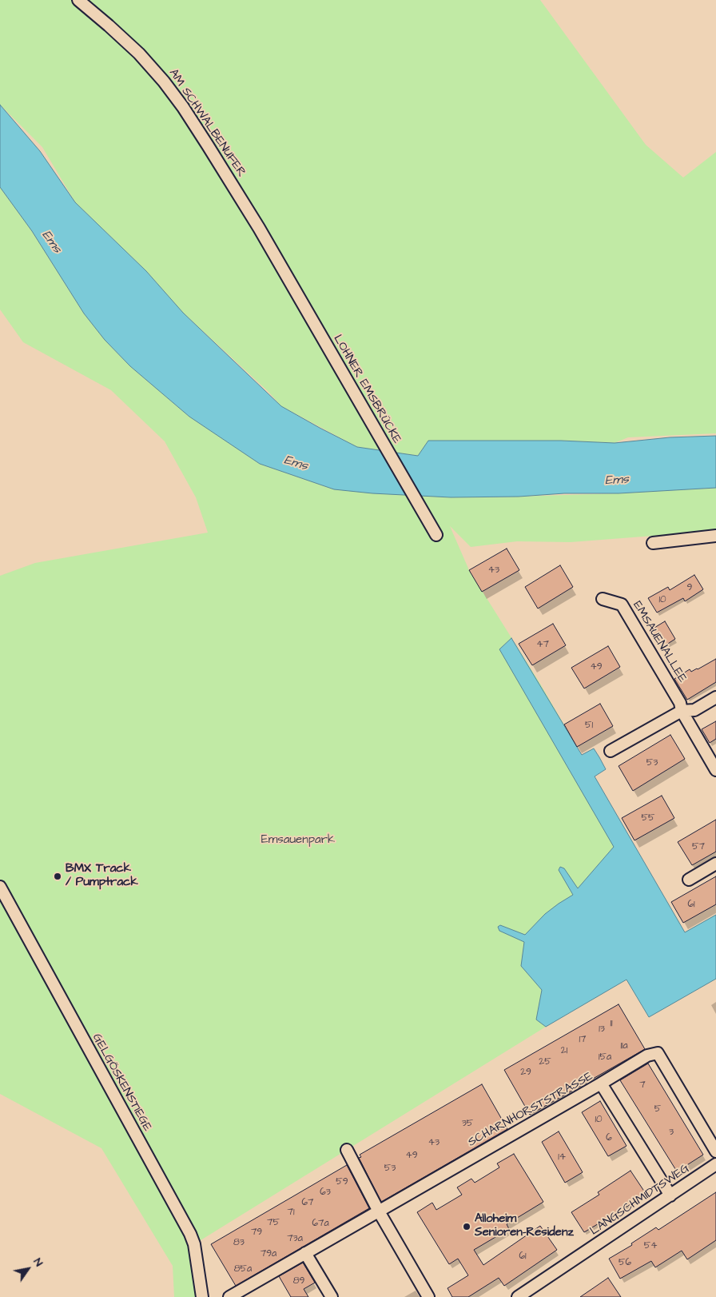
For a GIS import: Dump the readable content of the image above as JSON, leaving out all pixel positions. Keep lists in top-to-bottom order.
{
  "streets": {
    "street": [
      "AM SCHWALBENUFER",
      "LOHNER EMSBRÜCKE",
      "EMSAUENALLEE",
      "GELGÖSKENSTIEGE",
      "SCHARNHORSTSTRASSE",
      "LANGSCHMIDTSWEG"
    ]
  },
  "crossings": [
    ["AM SCHWALBENUFER", "LOHNER EMSBRÜCKE"],
    ["SCHARNHORSTSTRASSE", "LANGSCHMIDTSWEG"]
  ],
  "water": ["Ems"],
  "parks": ["Emsauenpark"],
  "places": ["BMX Track / Pumptrack", "Alloheim Senioren-Residenz"],
  "house_numbers": [
    "43",
    "9",
    "10",
    "47",
    "49",
    "51",
    "53",
    "55",
    "57",
    "61",
    "11",
    "13",
    "17",
    "11a",
    "21",
    "15a",
    "25",
    "29",
    "7",
    "5",
    "10",
    "35",
    "3",
    "6",
    "43",
    "49",
    "14",
    "53",
    "59",
    "63",
    "67",
    "71",
    "75",
    "67a",
    "79",
    "73a",
    "83",
    "54",
    "79a",
    "61",
    "56",
    "85a",
    "89"
  ],
  "north": "top right"
}
